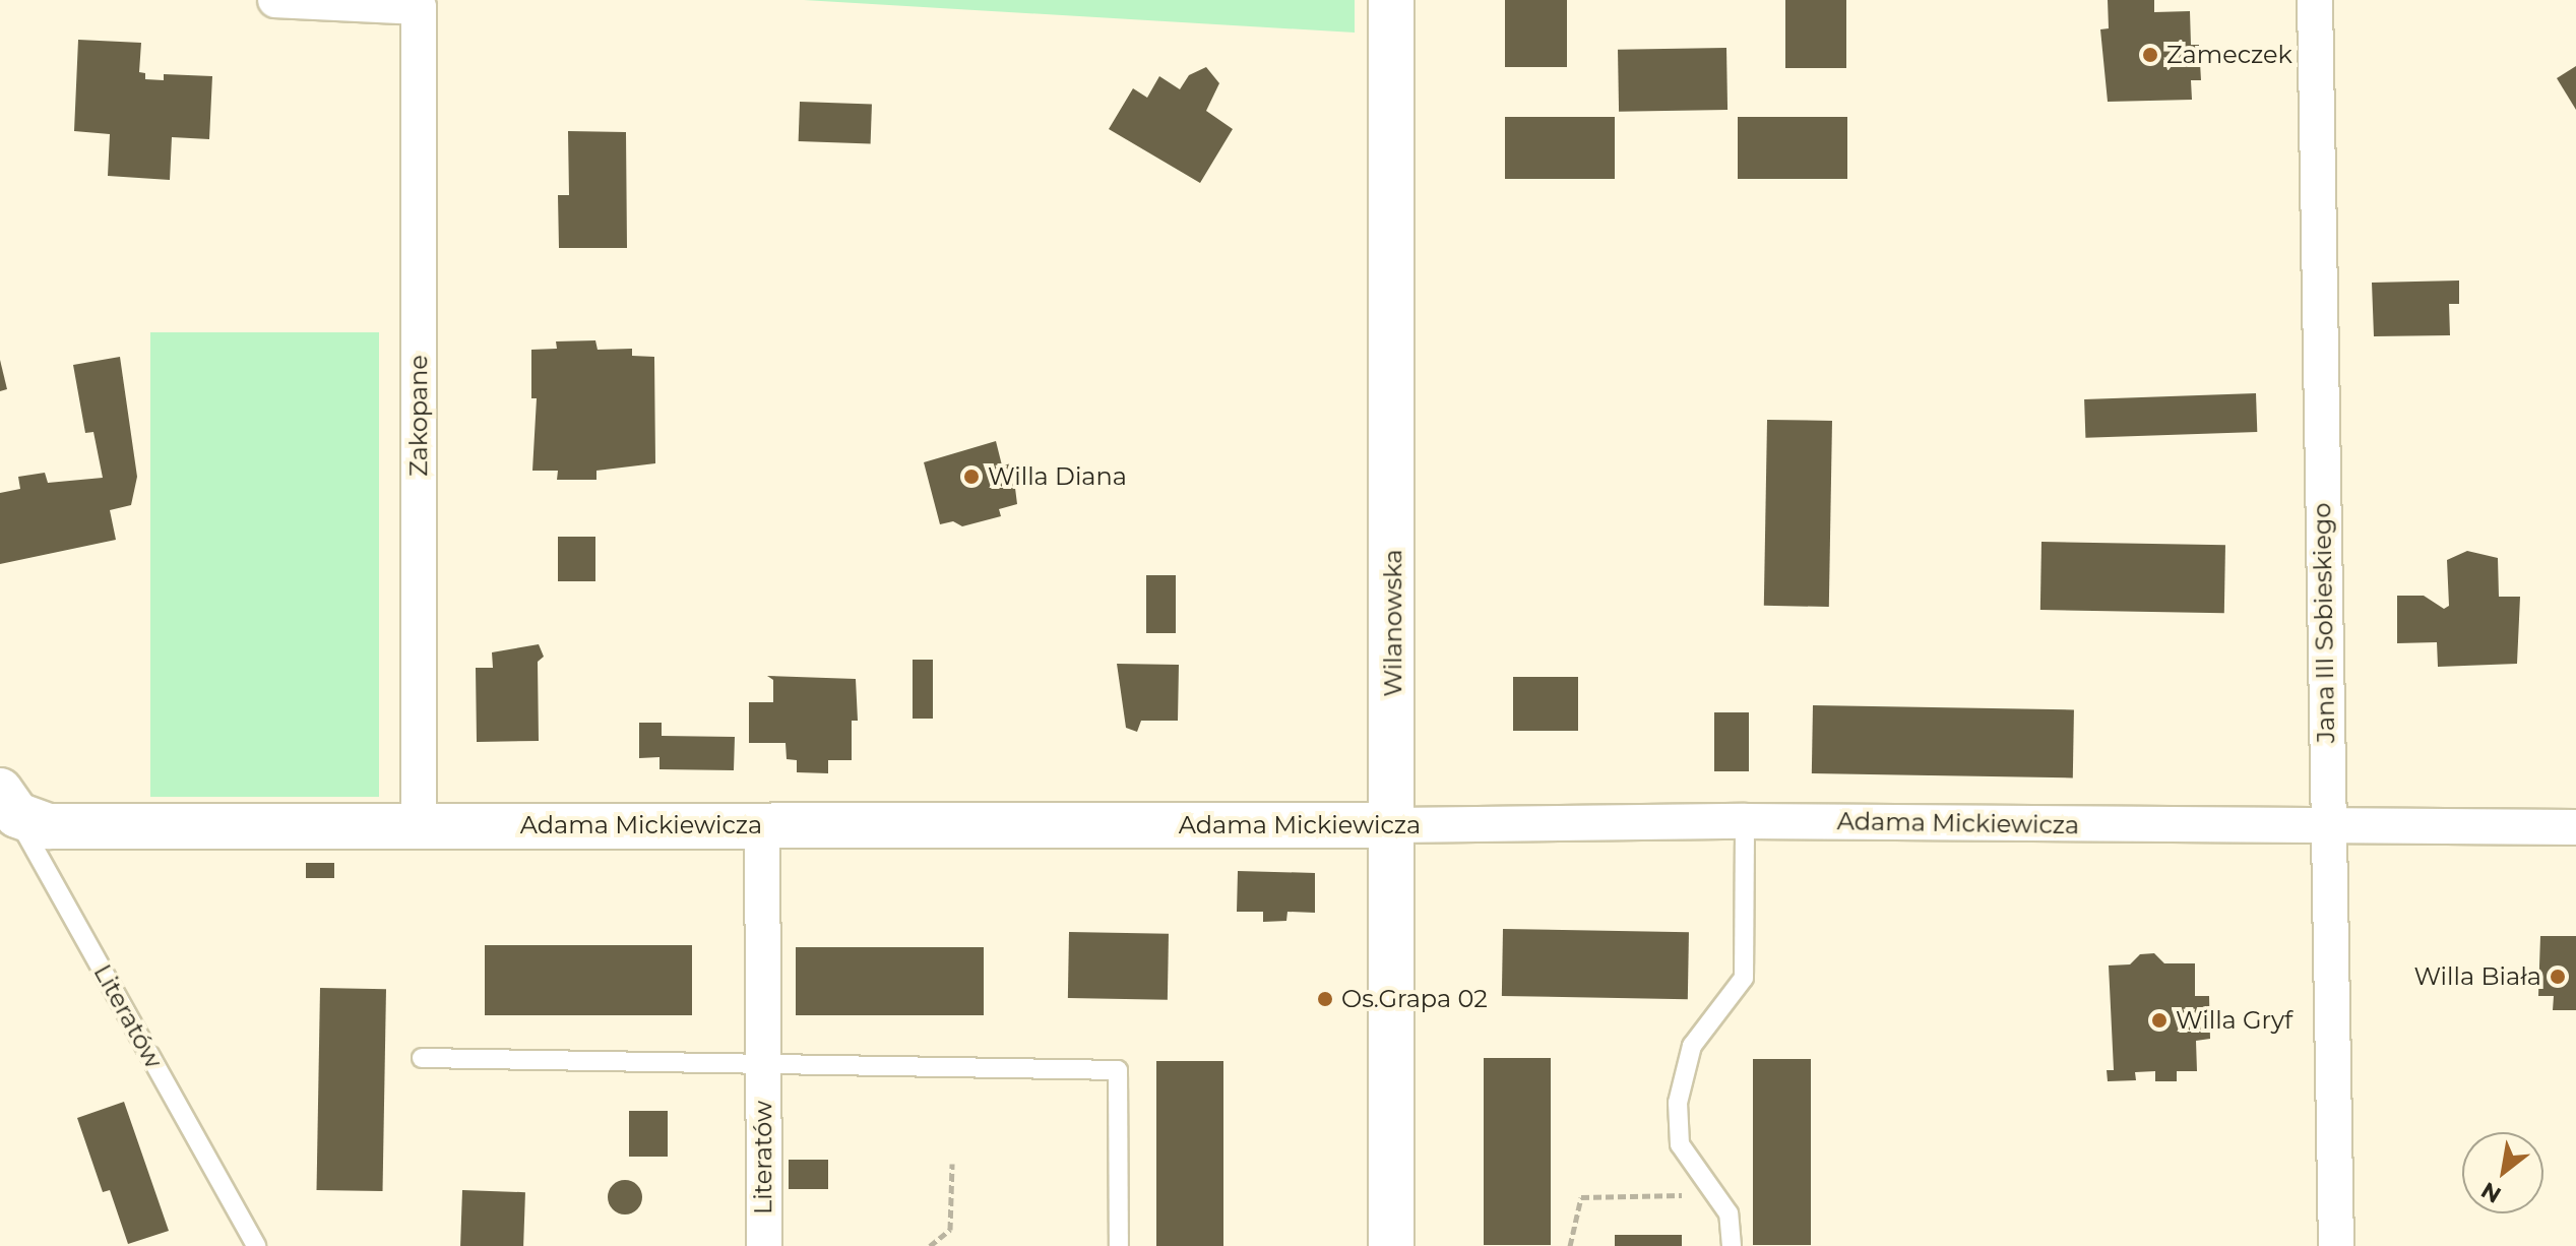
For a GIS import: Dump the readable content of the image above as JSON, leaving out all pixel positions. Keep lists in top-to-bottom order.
{
  "streets": {
    "street": [
      "Zakopane",
      "Wilanowska",
      "Jana III Sobieskiego",
      "Adama Mickiewicza",
      "Literatów"
    ]
  },
  "crossings": [
    ["Zakopane", "Adama Mickiewicza"],
    ["Wilanowska", "Adama Mickiewicza"],
    ["Jana III Sobieskiego", "Adama Mickiewicza"],
    ["Adama Mickiewicza", "Literatów"]
  ],
  "places": [
    "Zameczek",
    "Willa Diana",
    "Willa Biała",
    "Os.Grapa 02",
    "Willa Gryf"
  ],
  "north": "bottom left"
}
